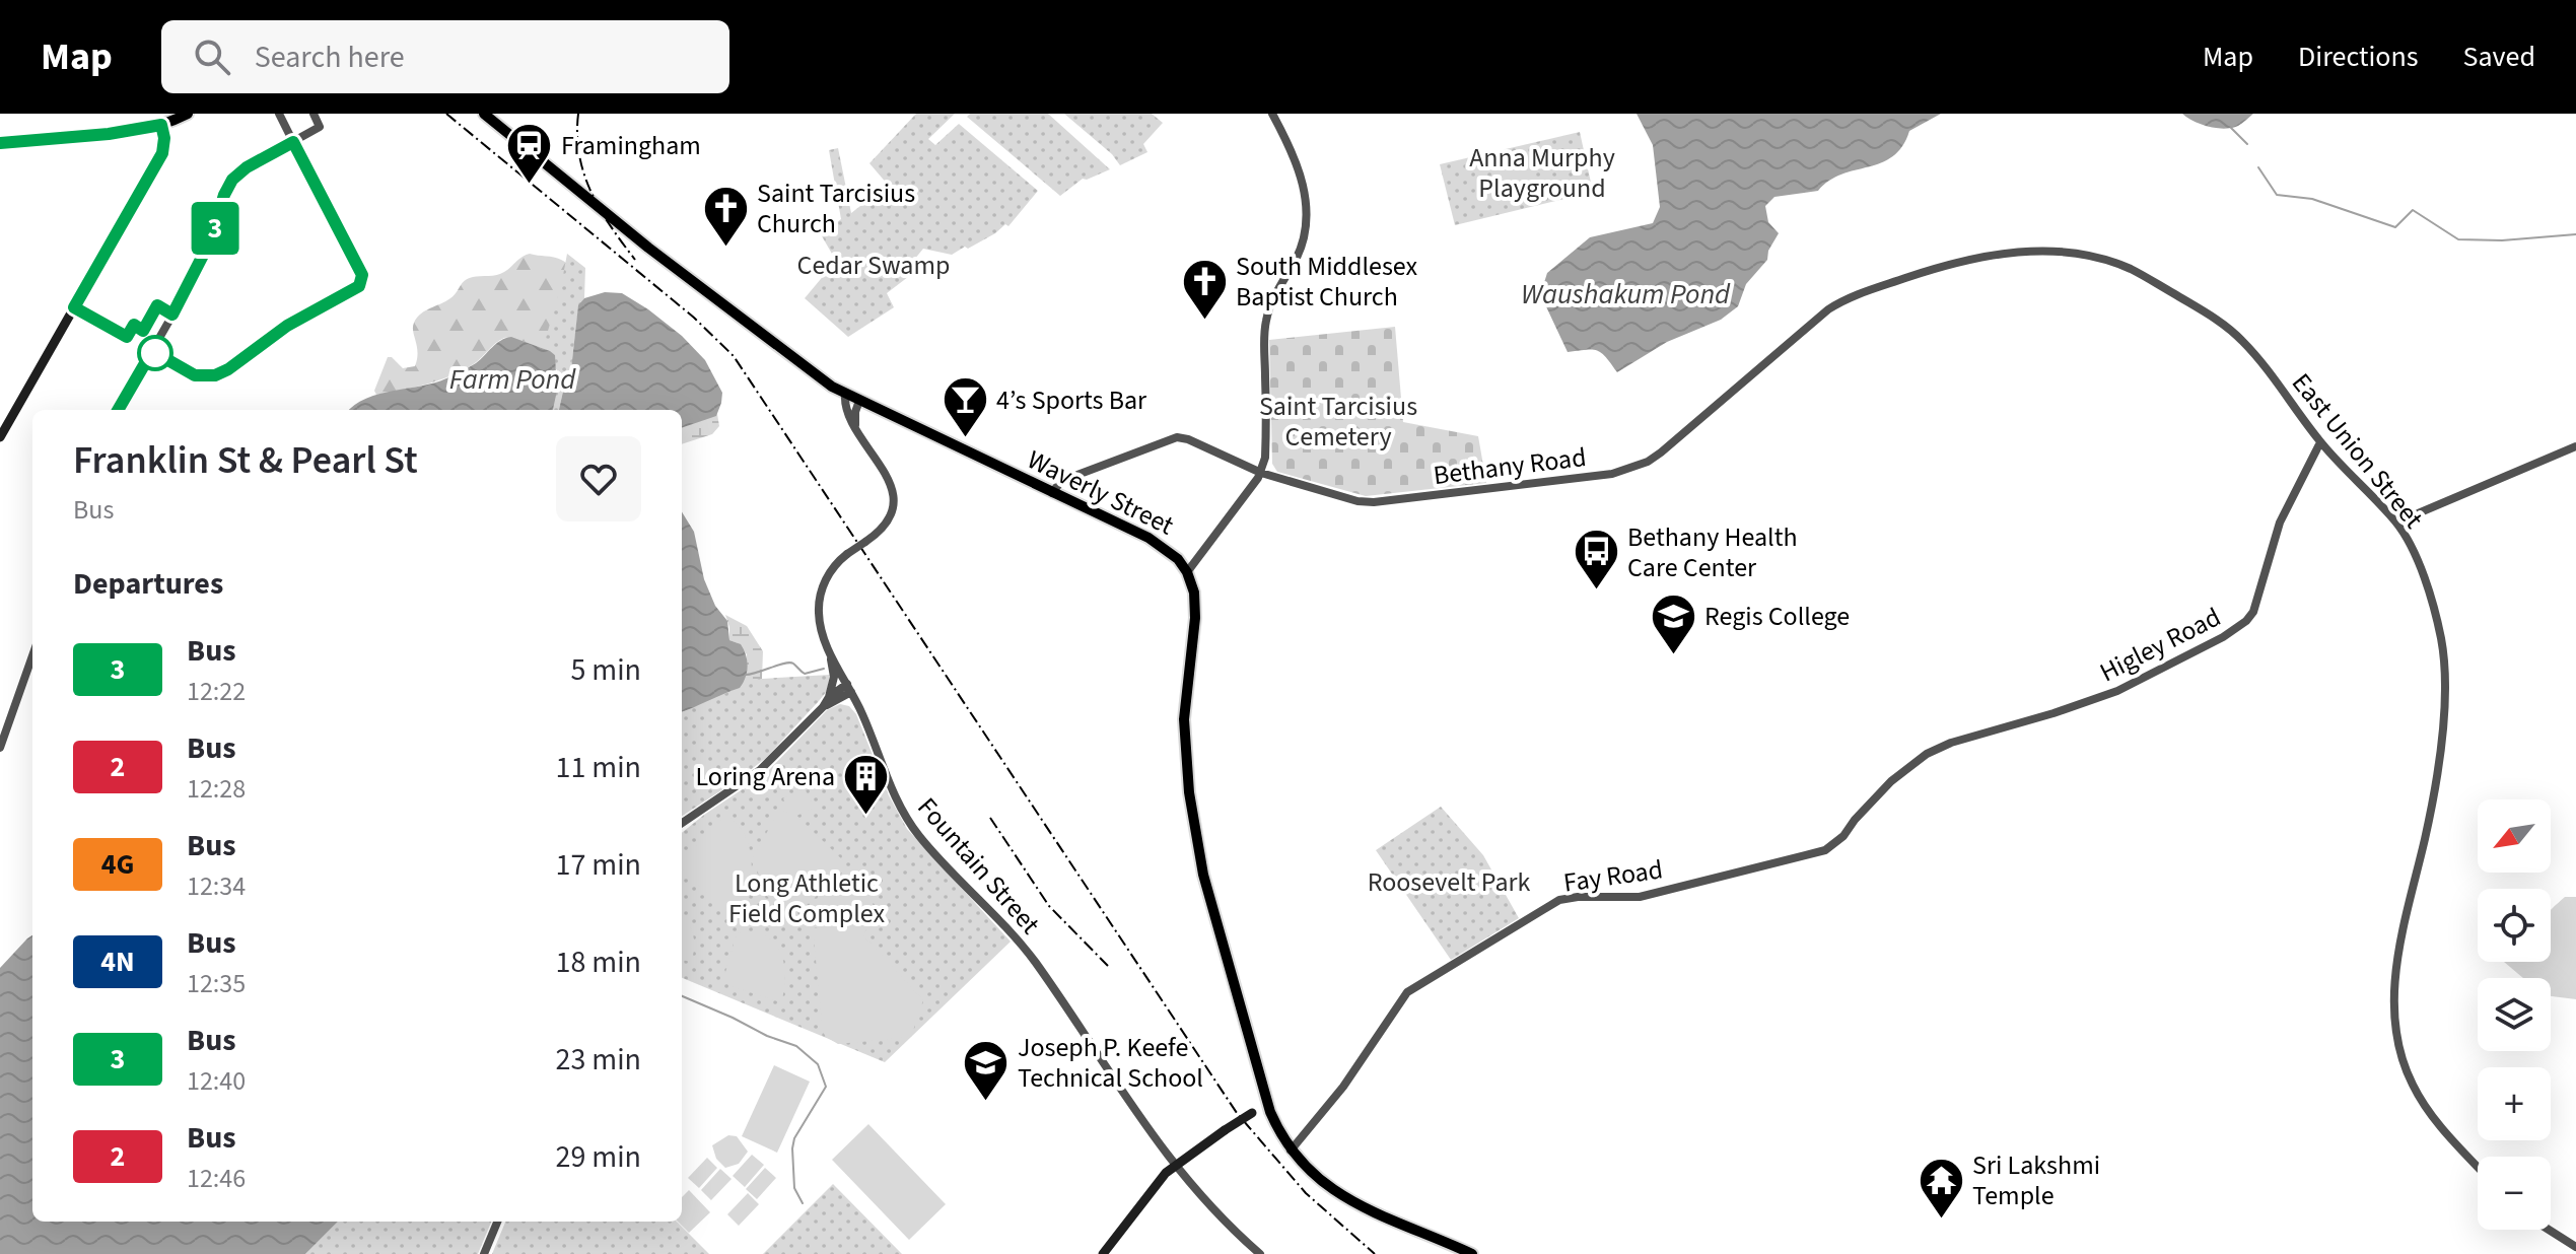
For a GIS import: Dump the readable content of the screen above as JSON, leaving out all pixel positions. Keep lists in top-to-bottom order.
{
  "streets": {
    "main road": ["Waverly Street"],
    "street": [
      "East Union Street",
      "Bethany Road",
      "Higley Road",
      "Fountain Street",
      "Fay Road"
    ]
  },
  "crossings": [
    ["East Union Street", "Bethany Road"],
    ["East Union Street", "Higley Road"],
    ["Bethany Road", "Waverly Street"],
    ["Waverly Street", "Fountain Street"],
    ["Waverly Street", "Fay Road"],
    ["Higley Road", "Fay Road"]
  ],
  "water": ["Waushakum Pond", "Farm Pond"],
  "parks": [
    "Anna Murphy Playground",
    "Cedar Swamp",
    "Saint Tarcisius Cemetery",
    "Roosevelt Park",
    "Long Athletic Field Complex"
  ],
  "places": {
    "station": ["Framingham"],
    "church": ["Saint Tarcisius Church", "South Middlesex Baptist Church"],
    "bar": ["4’s Sports Bar"],
    "bus stop": ["Bethany Health Care Center"],
    "school or university": ["Regis College", "Joseph P. Keefe Technical School"],
    "building": ["Loring Arena"],
    "temple": ["Sri Lakshmi Temple"]
  },
  "lines": ["bus line 3"],
  "north": "bottom left",
  "page": {
    "header": "Map",
    "search": "Search here",
    "nav": ["Map", "Directions", "Saved"],
    "on_map": "3",
    "heading": [
      ["Franklin St & Pearl St", "Bus"],
      "Departures"
    ],
    "list": [
      {
        "mark": "3",
        "name": "Bus",
        "note": "12:22",
        "value": "5 min"
      },
      {
        "mark": "2",
        "name": "Bus",
        "note": "12:28",
        "value": "11 min"
      },
      {
        "mark": "4G",
        "name": "Bus",
        "note": "12:34",
        "value": "17 min"
      },
      {
        "mark": "4N",
        "name": "Bus",
        "note": "12:35",
        "value": "18 min"
      },
      {
        "mark": "3",
        "name": "Bus",
        "note": "12:40",
        "value": "23 min"
      },
      {
        "mark": "2",
        "name": "Bus",
        "note": "12:46",
        "value": "29 min"
      }
    ],
    "map_buttons": ["+", "−"]
  }
}
